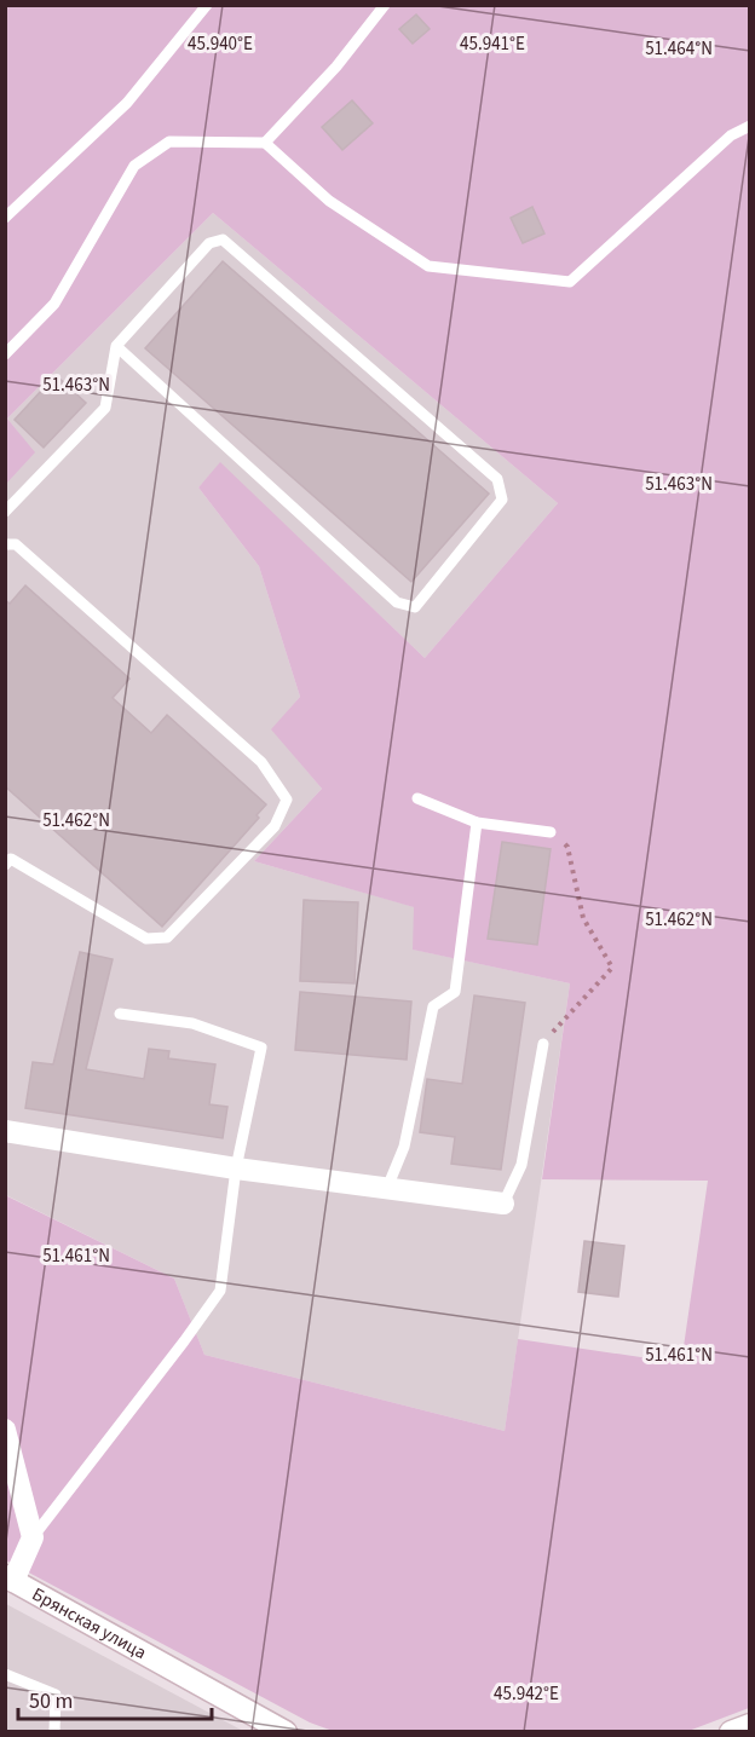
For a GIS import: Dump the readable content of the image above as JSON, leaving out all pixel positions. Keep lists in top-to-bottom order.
{
  "streets": {
    "street": ["Брянская улица"]
  },
  "scale_bar": "50 m",
  "coordinates": [
    "45.940°E",
    "45.941°E",
    "51.464°N",
    "51.463°N",
    "51.462°N",
    "51.461°N",
    "45.942°E"
  ]
}
